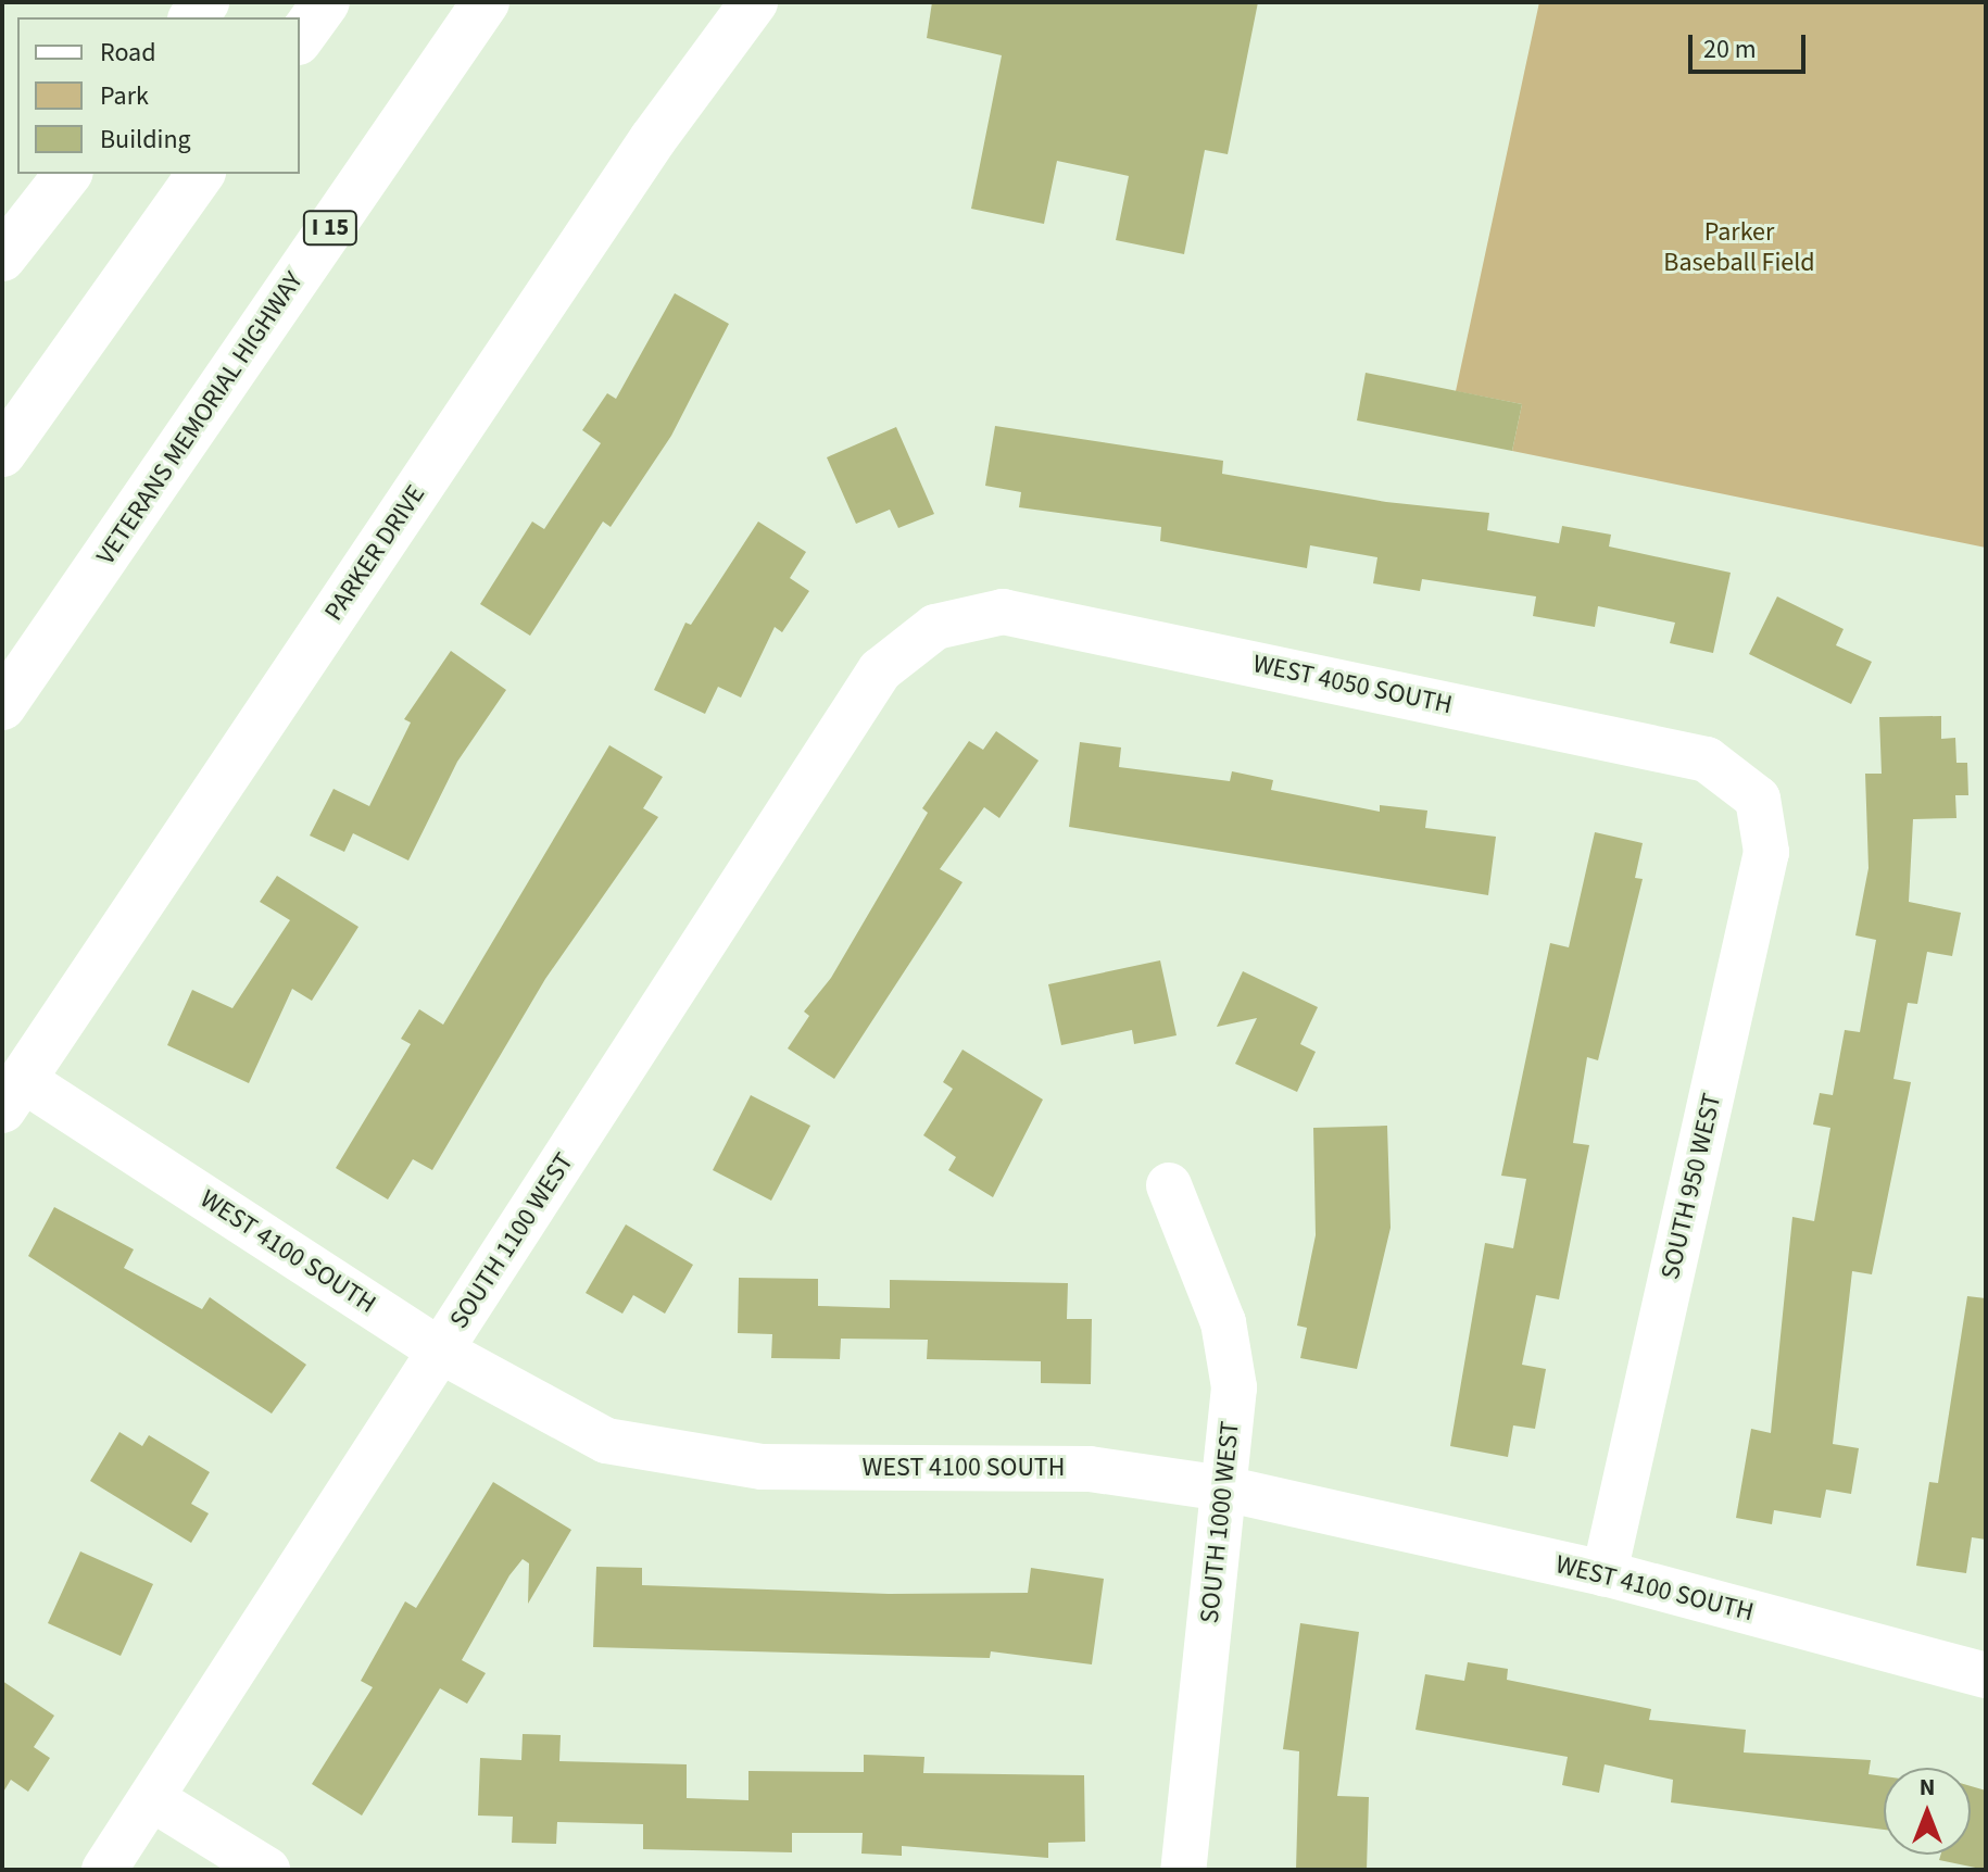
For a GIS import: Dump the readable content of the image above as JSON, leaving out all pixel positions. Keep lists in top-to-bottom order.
{
  "streets": {
    "main road": ["I 15", "VETERANS MEMORIAL HIGHWAY", "PARKER DRIVE"],
    "street": [
      "WEST 4050 SOUTH",
      "SOUTH 950 WEST",
      "SOUTH 1100 WEST",
      "WEST 4100 SOUTH",
      "SOUTH 1000 WEST"
    ]
  },
  "crossings": [
    ["PARKER DRIVE", "WEST 4100 SOUTH"],
    ["WEST 4050 SOUTH", "SOUTH 950 WEST"],
    ["WEST 4050 SOUTH", "SOUTH 1100 WEST"],
    ["SOUTH 950 WEST", "WEST 4100 SOUTH"],
    ["SOUTH 1100 WEST", "WEST 4100 SOUTH"],
    ["WEST 4100 SOUTH", "SOUTH 1000 WEST"]
  ],
  "parks": ["Parker Baseball Field"],
  "legend": ["Road", "Park", "Building"],
  "scale_bar": "20 m",
  "north": "top"
}
